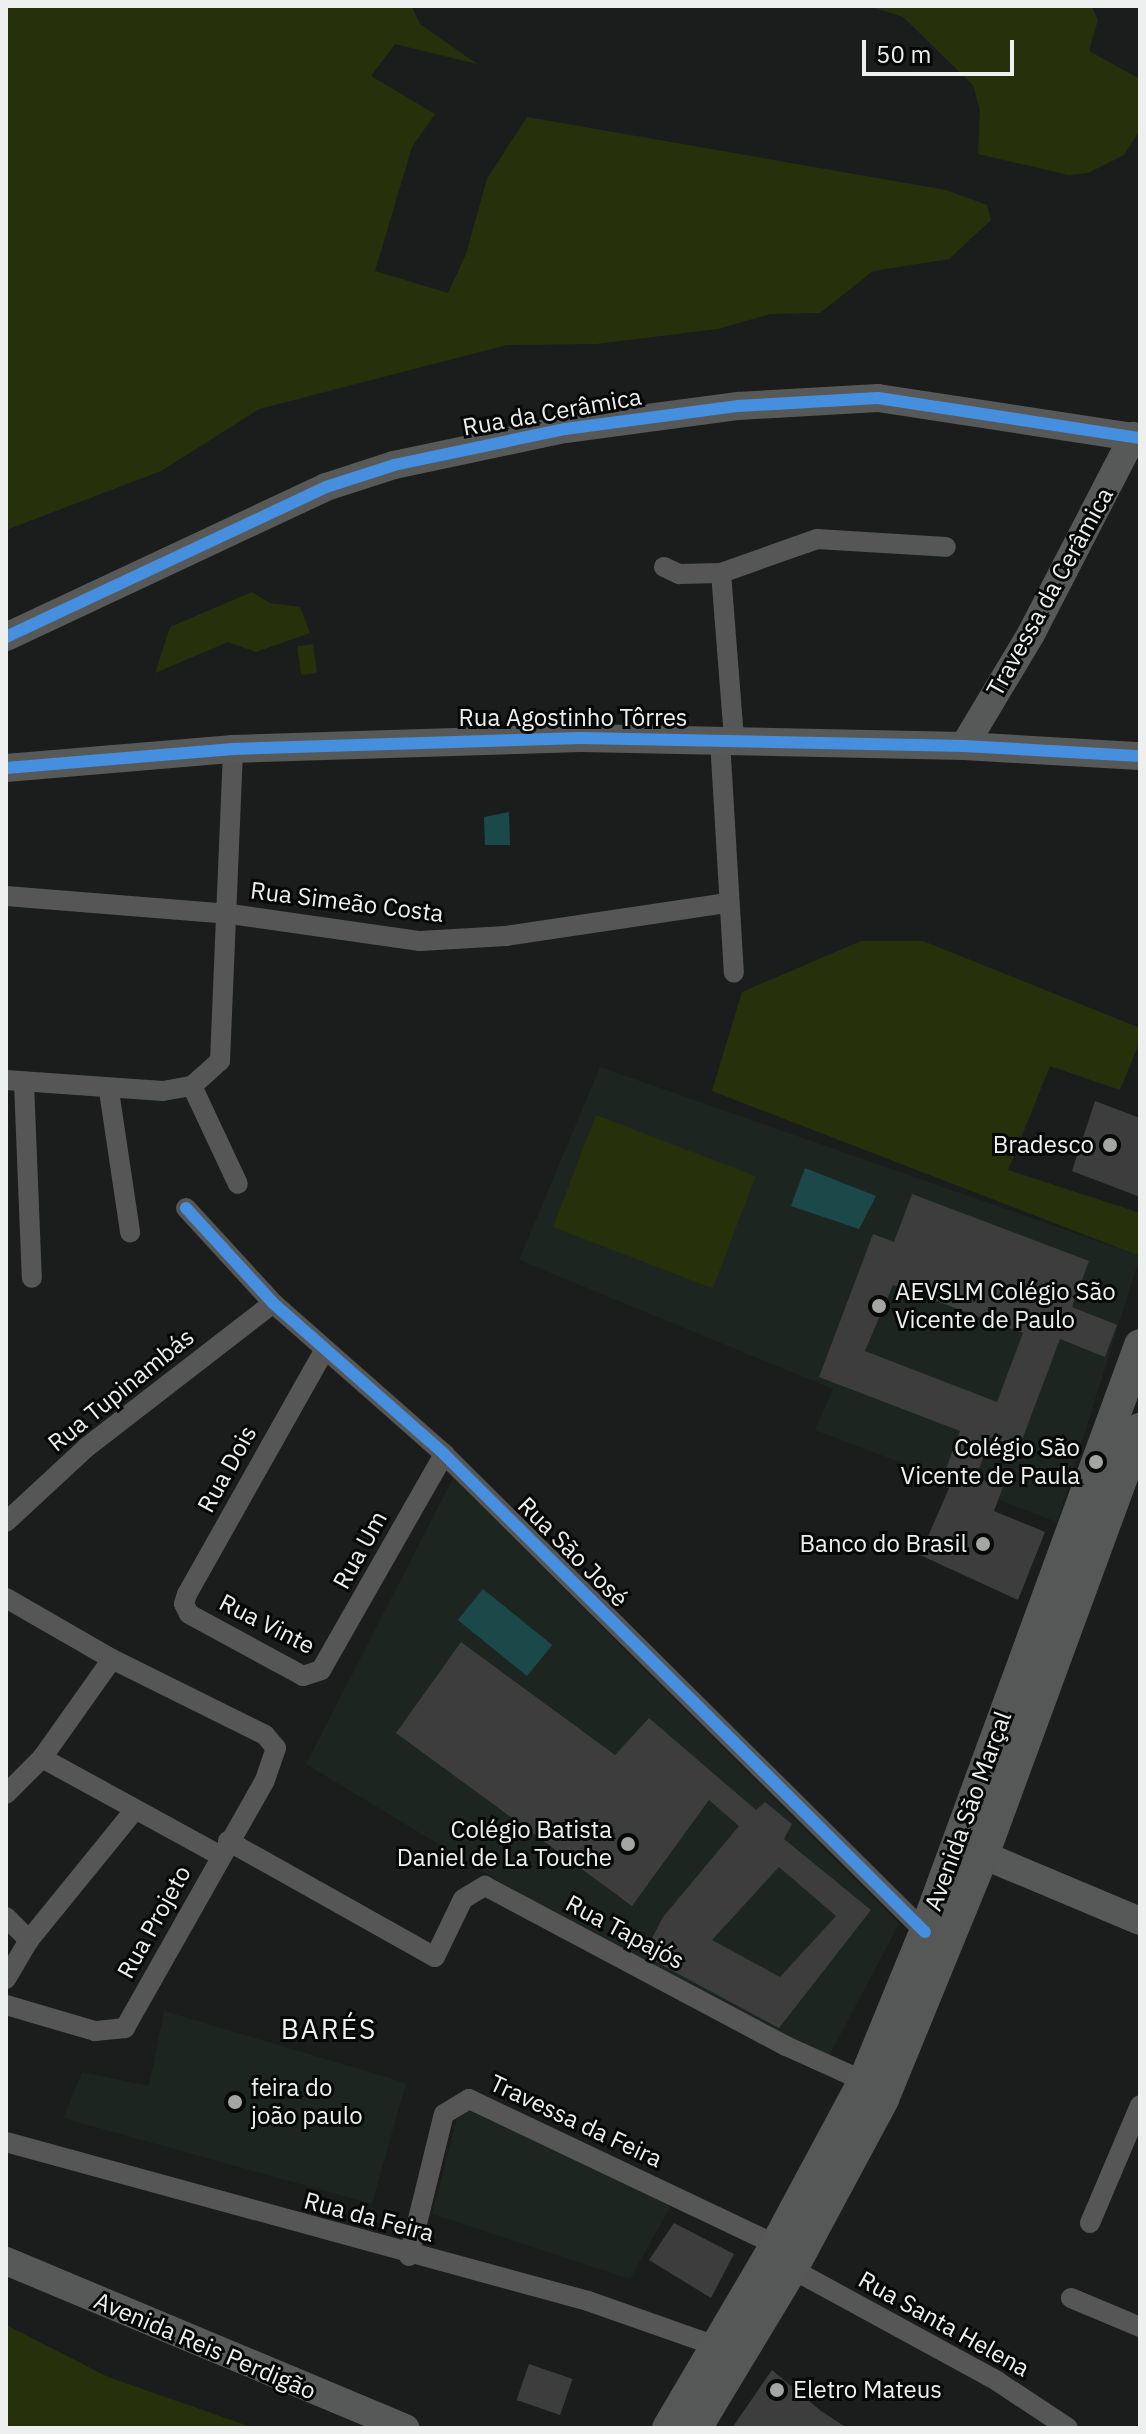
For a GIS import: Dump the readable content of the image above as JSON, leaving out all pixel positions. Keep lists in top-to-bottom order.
{
  "streets": {
    "main road": ["Avenida São Marçal"],
    "street": [
      "Rua da Cerâmica",
      "Travessa da Cerâmica",
      "Rua Agostinho Tôrres",
      "Rua Simeão Costa",
      "Rua Tupinambás",
      "Rua Dois",
      "Rua Um",
      "Rua São José",
      "Rua Vinte",
      "Rua Projeto",
      "Rua Tapajós",
      "Travessa da Feira",
      "Rua da Feira",
      "Rua Santa Helena",
      "Avenida Reis Perdigão"
    ]
  },
  "crossings": [
    ["Rua da Cerâmica", "Travessa da Cerâmica"],
    ["Travessa da Cerâmica", "Rua Agostinho Tôrres"],
    ["Rua Tupinambás", "Rua São José"],
    ["Rua Dois", "Rua São José"],
    ["Rua Dois", "Rua Vinte"],
    ["Rua Um", "Rua São José"],
    ["Rua Um", "Rua Vinte"],
    ["Rua São José", "Avenida São Marçal"],
    ["Avenida São Marçal", "Rua Tapajós"],
    ["Avenida São Marçal", "Travessa da Feira"],
    ["Avenida São Marçal", "Rua da Feira"],
    ["Avenida São Marçal", "Rua Santa Helena"],
    ["Rua Projeto", "Rua Tapajós"],
    ["Travessa da Feira", "Rua da Feira"],
    ["Travessa da Feira", "Rua Santa Helena"]
  ],
  "districts": ["BARÉS"],
  "places": [
    "Bradesco",
    "AEVSLM Colégio São Vicente de Paulo",
    "Colégio São Vicente de Paula",
    "Banco do Brasil",
    "Colégio Batista Daniel de La Touche",
    "feira do joão paulo",
    "Eletro Mateus"
  ],
  "scale_bar": "50 m"
}
